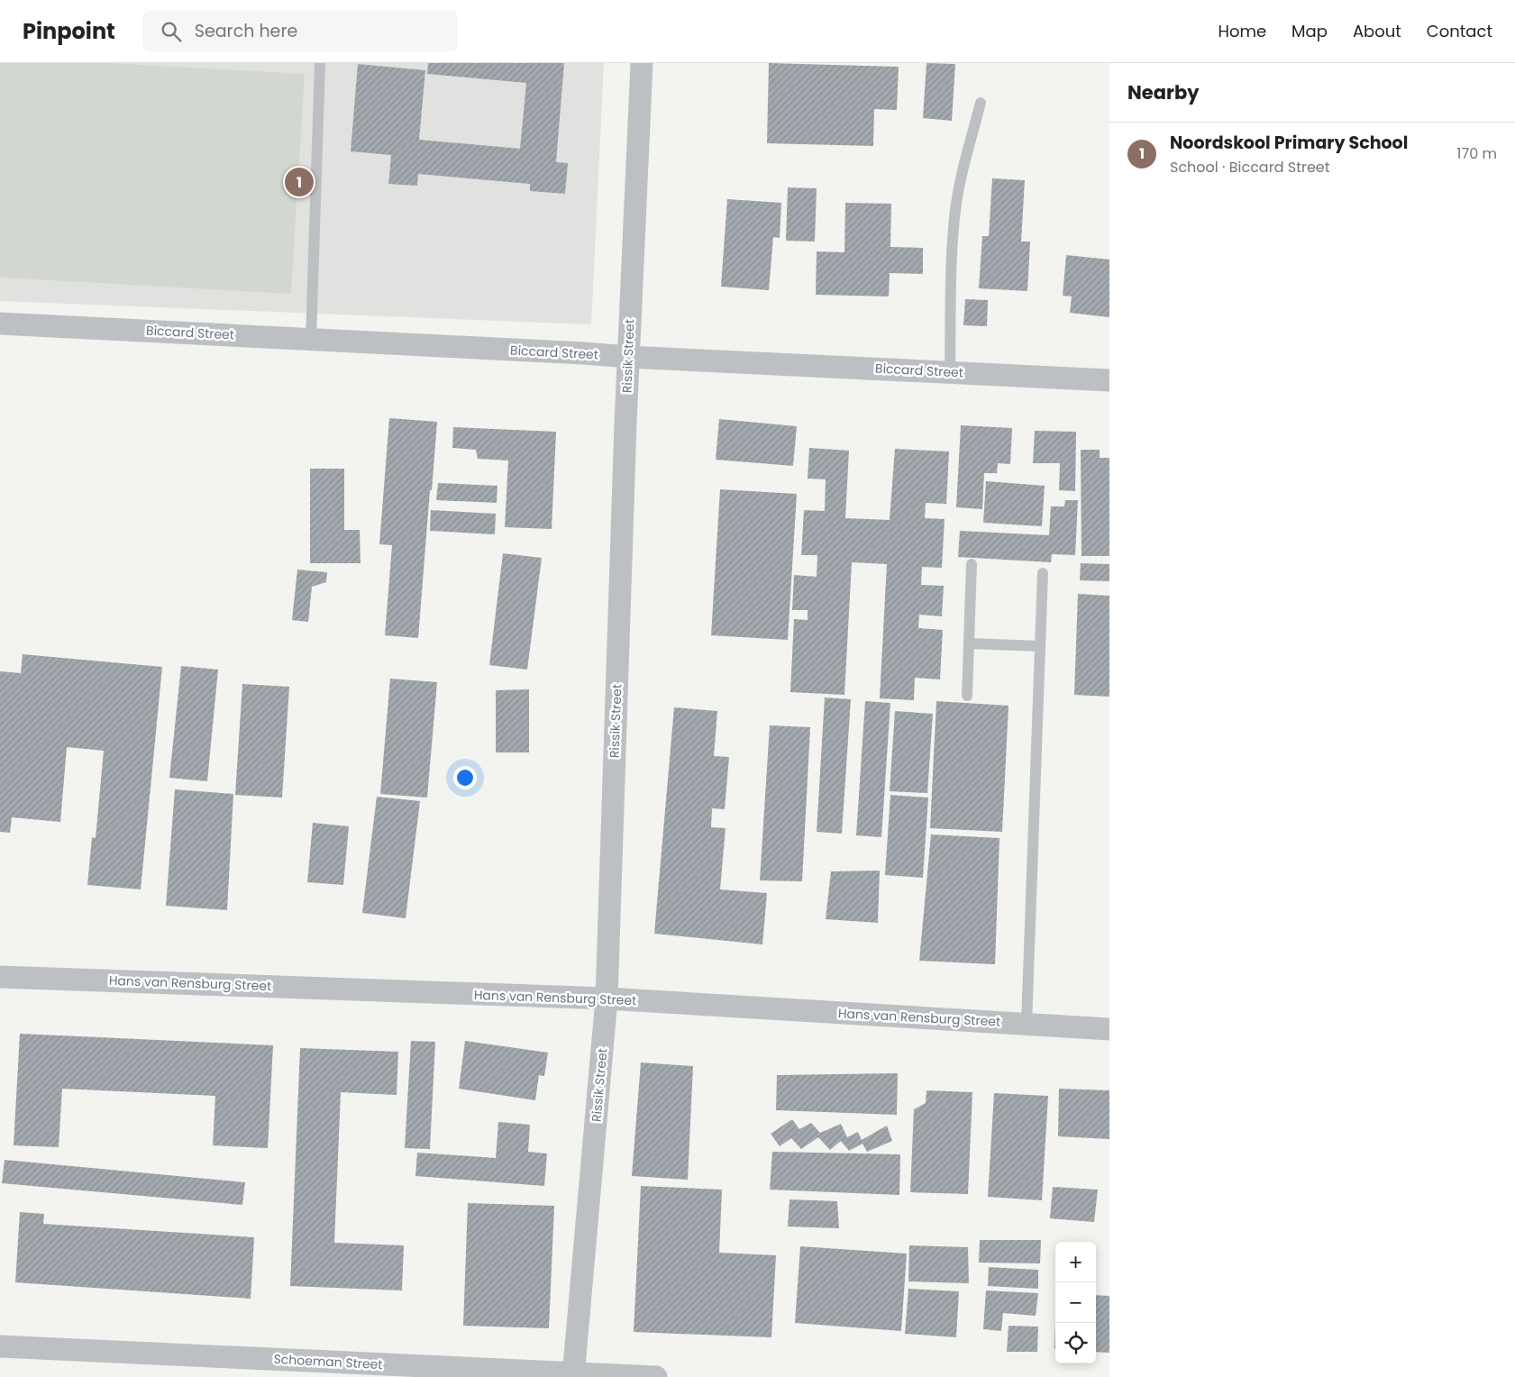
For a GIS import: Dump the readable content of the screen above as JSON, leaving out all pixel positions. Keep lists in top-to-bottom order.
{
  "streets": {
    "street": [
      "Biccard Street",
      "Rissik Street",
      "Hans van Rensburg Street",
      "Schoeman Street"
    ]
  },
  "crossings": [
    ["Biccard Street", "Rissik Street"],
    ["Rissik Street", "Hans van Rensburg Street"],
    ["Rissik Street", "Schoeman Street"]
  ],
  "page": {
    "header": "Pinpoint",
    "search": "Search here",
    "nav": [
      "Home",
      "Map",
      "About",
      "Contact"
    ],
    "heading": "Nearby",
    "list": [
      {
        "mark": "1",
        "name": "Noordskool Primary School",
        "note": "School · Biccard Street",
        "value": "170 m"
      }
    ],
    "pins": "1",
    "map_buttons": ["+", "−"]
  }
}
